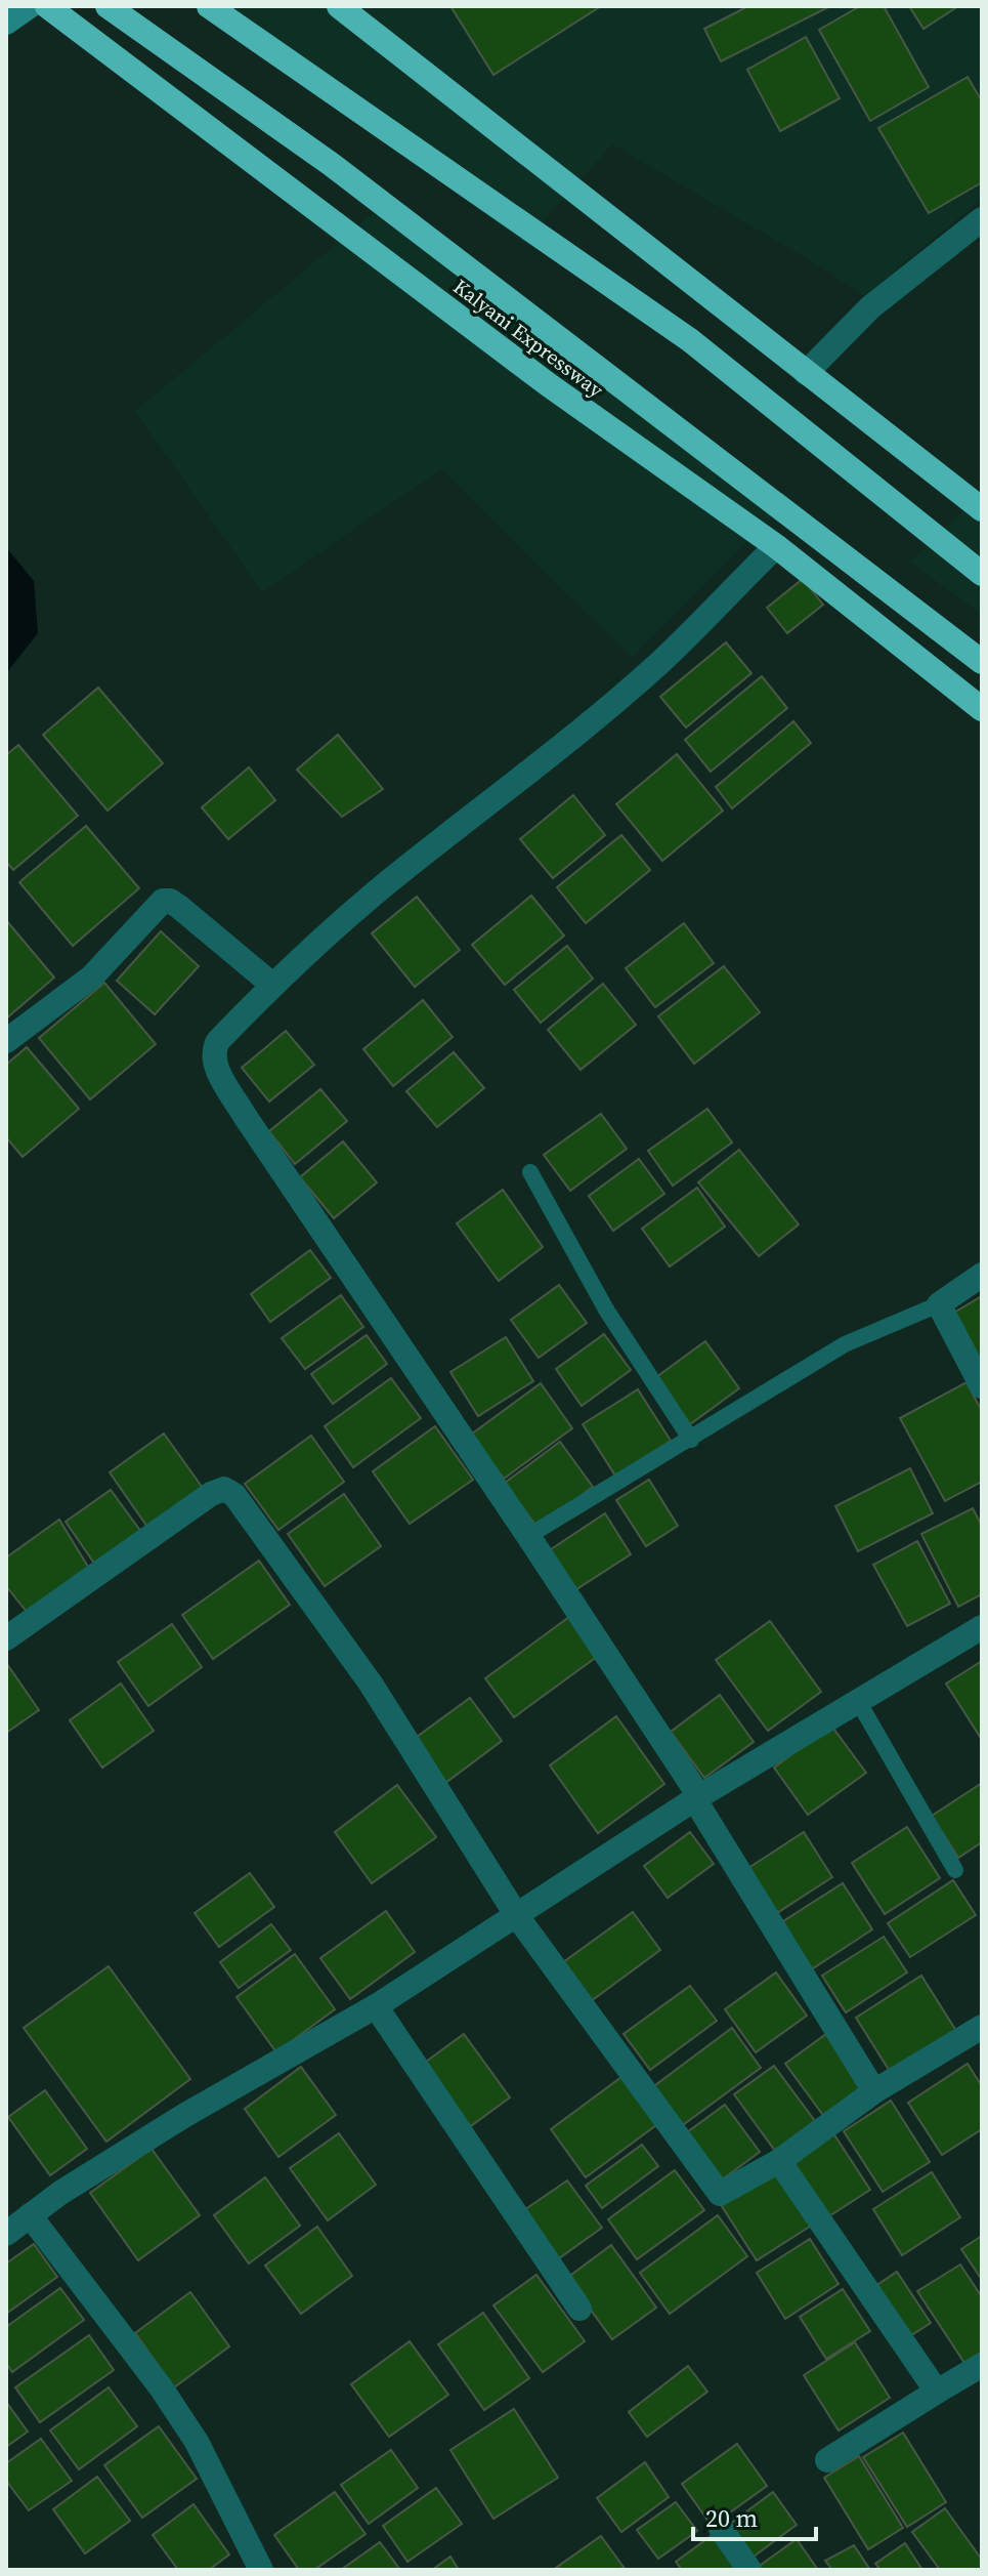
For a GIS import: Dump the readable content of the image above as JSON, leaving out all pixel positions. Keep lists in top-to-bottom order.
{
  "streets": {
    "highway": ["Kalyani Expressway"]
  },
  "scale_bar": "20 m"
}
